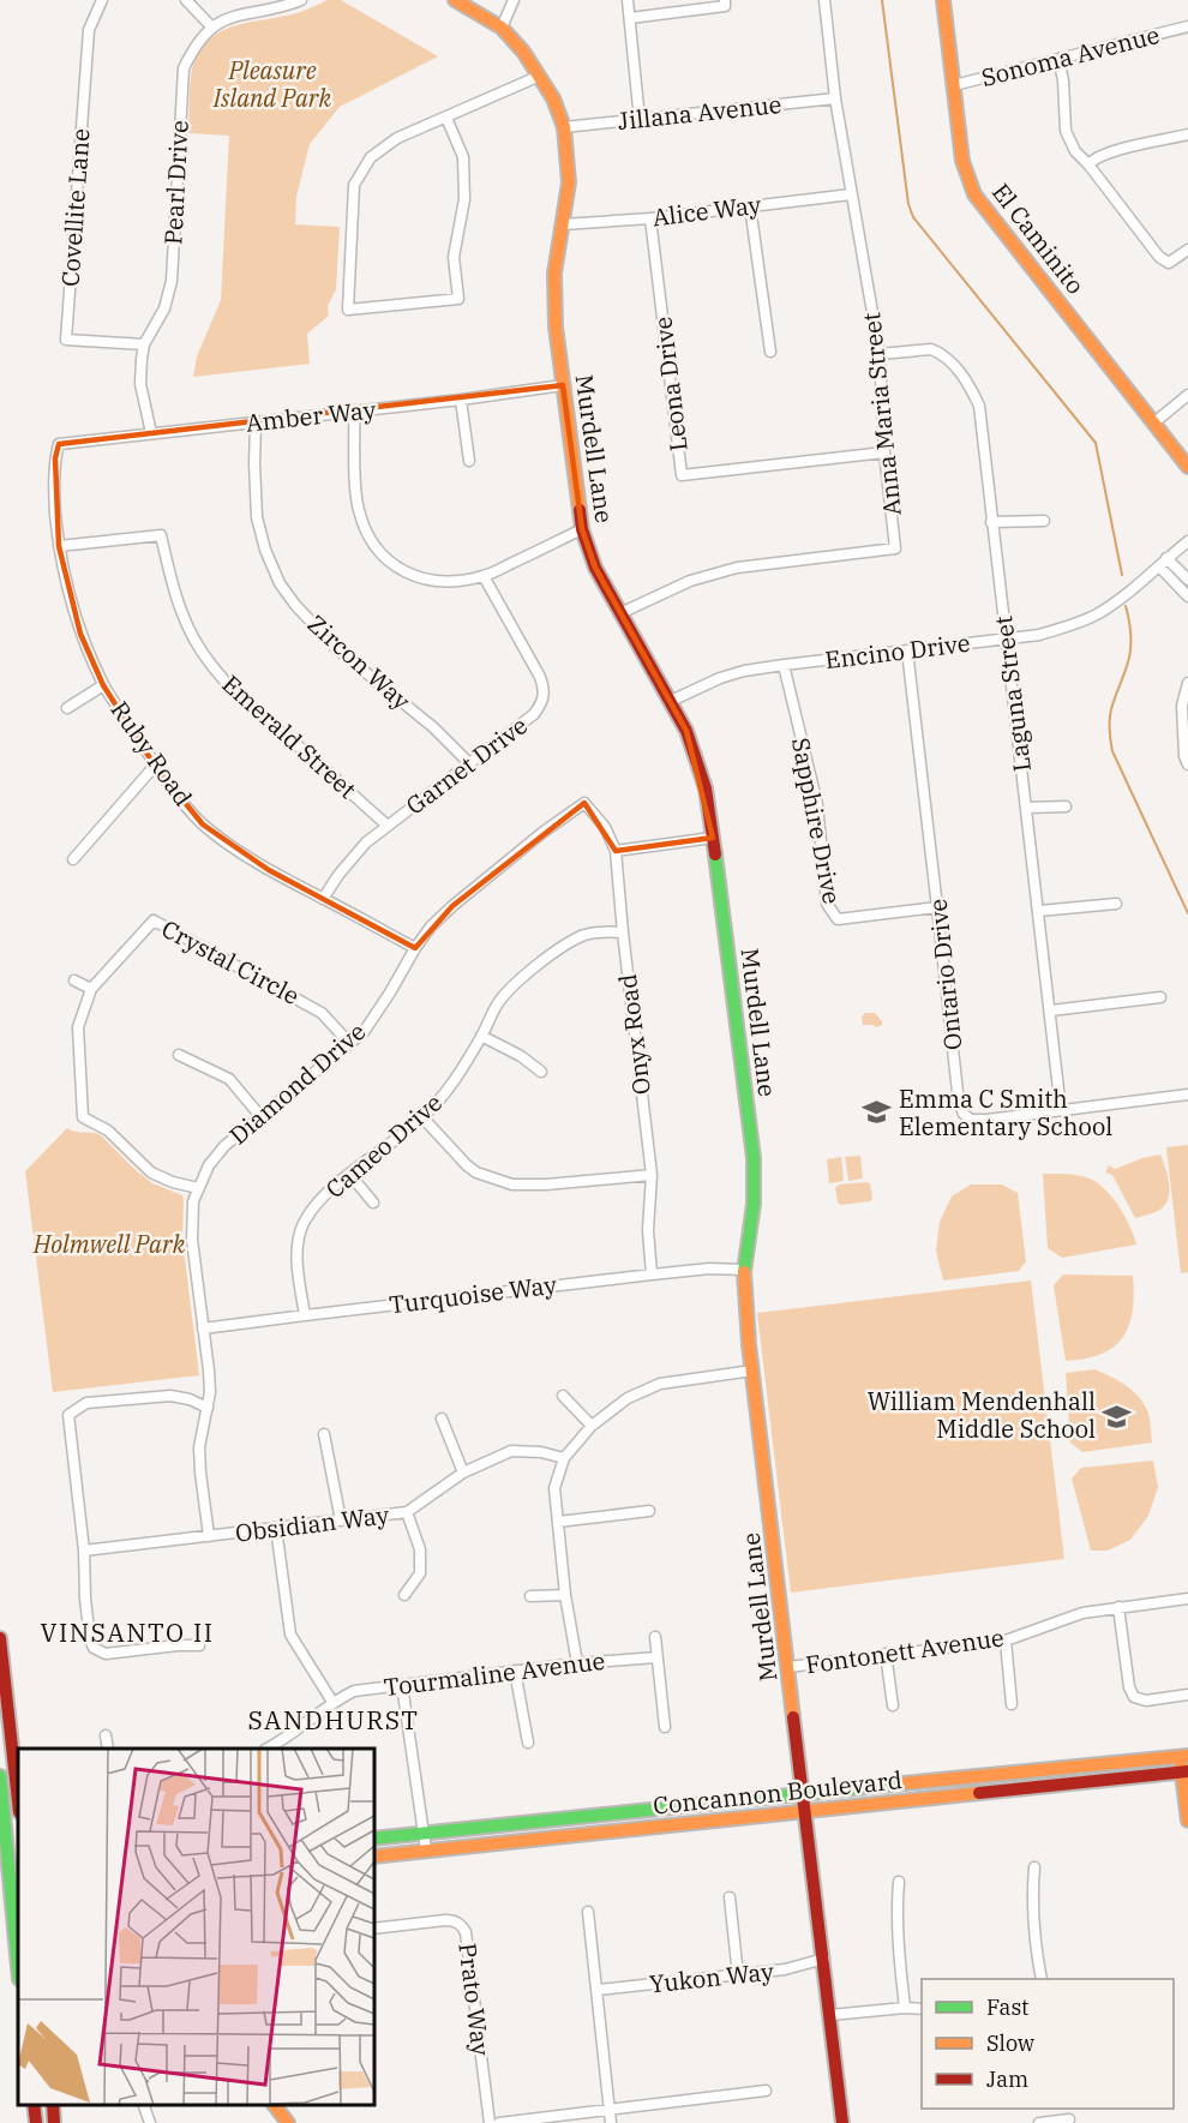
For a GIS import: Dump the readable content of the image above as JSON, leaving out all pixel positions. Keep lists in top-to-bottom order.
{
  "streets": {
    "main road": ["El Caminito", "Murdell Lane", "Concannon Boulevard"],
    "street": [
      "Sonoma Avenue",
      "Jillana Avenue",
      "Pearl Drive",
      "Covellite Lane",
      "Alice Way",
      "Leona Drive",
      "Anna Maria Street",
      "Amber Way",
      "Encino Drive",
      "Zircon Way",
      "Laguna Street",
      "Emerald Street",
      "Ruby Road",
      "Garnet Drive",
      "Sapphire Drive",
      "Crystal Circle",
      "Ontario Drive",
      "Onyx Road",
      "Diamond Drive",
      "Cameo Drive",
      "Turquoise Way",
      "Obsidian Way",
      "Fontonett Avenue",
      "Tourmaline Avenue",
      "Yukon Way",
      "Prato Way"
    ]
  },
  "crossings": [
    ["Sonoma Avenue", "El Caminito"],
    ["Jillana Avenue", "Anna Maria Street"],
    ["Jillana Avenue", "Murdell Lane"],
    ["Pearl Drive", "Covellite Lane"],
    ["Pearl Drive", "Amber Way"],
    ["Alice Way", "Leona Drive"],
    ["Alice Way", "Anna Maria Street"],
    ["Alice Way", "Murdell Lane"],
    ["Leona Drive", "Anna Maria Street"],
    ["Anna Maria Street", "Murdell Lane"],
    ["Anna Maria Street", "Laguna Street"],
    ["Amber Way", "Murdell Lane"],
    ["Amber Way", "Zircon Way"],
    ["Amber Way", "Ruby Road"],
    ["Murdell Lane", "Encino Drive"],
    ["Murdell Lane", "Turquoise Way"],
    ["Murdell Lane", "Fontonett Avenue"],
    ["Murdell Lane", "Concannon Boulevard"],
    ["Murdell Lane", "Yukon Way"],
    ["Encino Drive", "Laguna Street"],
    ["Encino Drive", "Sapphire Drive"],
    ["Encino Drive", "Ontario Drive"],
    ["Zircon Way", "Garnet Drive"],
    ["Laguna Street", "Ontario Drive"],
    ["Emerald Street", "Ruby Road"],
    ["Emerald Street", "Garnet Drive"],
    ["Ruby Road", "Garnet Drive"],
    ["Ruby Road", "Diamond Drive"],
    ["Sapphire Drive", "Ontario Drive"],
    ["Crystal Circle", "Diamond Drive"],
    ["Onyx Road", "Diamond Drive"],
    ["Onyx Road", "Cameo Drive"],
    ["Onyx Road", "Turquoise Way"],
    ["Cameo Drive", "Turquoise Way"]
  ],
  "districts": ["VINSANTO II", "SANDHURST"],
  "parks": ["Pleasure Island Park", "Holmwell Park"],
  "places": {
    "school or university": ["Emma C Smith Elementary School", "William Mendenhall Middle School"]
  },
  "legend": ["Fast", "Slow", "Jam"]
}
